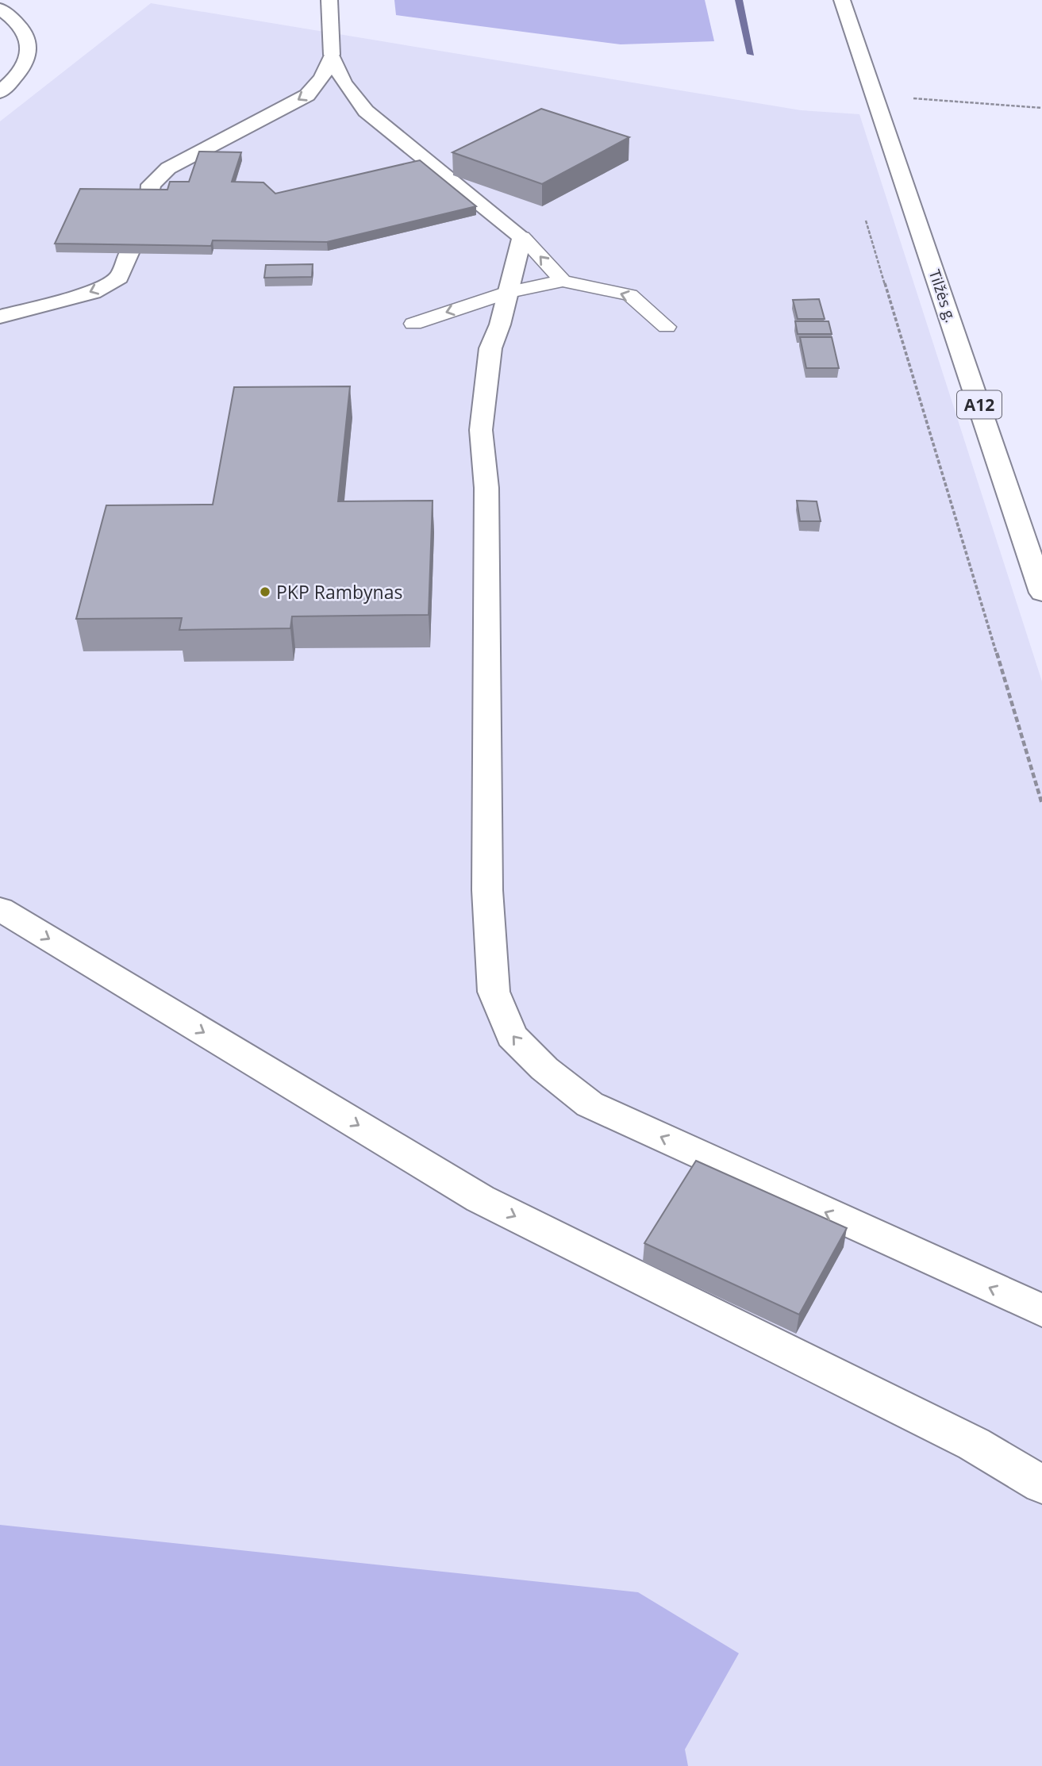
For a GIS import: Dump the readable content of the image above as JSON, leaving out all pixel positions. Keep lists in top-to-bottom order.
{
  "streets": {
    "main road": ["Tilžės g.", "A12"]
  },
  "places": ["PKP Rambynas"]
}
